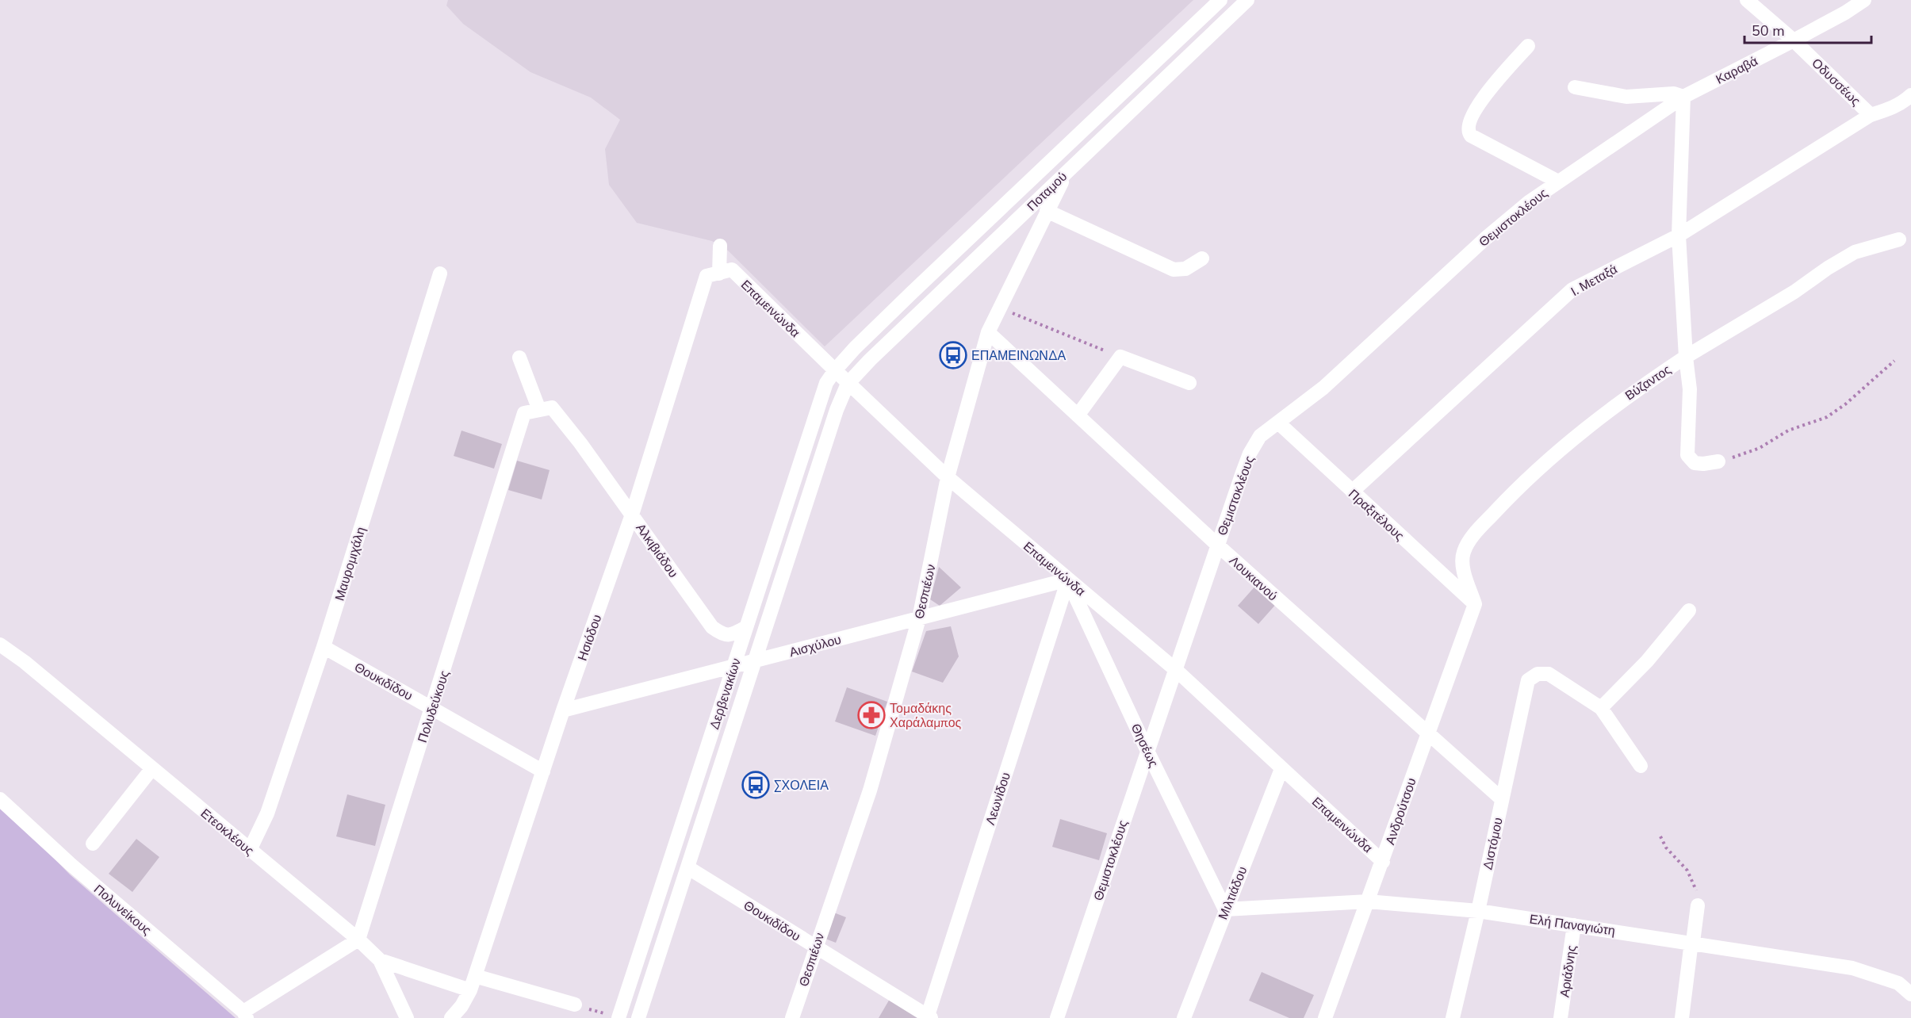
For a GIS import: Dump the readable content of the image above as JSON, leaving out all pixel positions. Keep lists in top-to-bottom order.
{
  "streets": {
    "street": [
      "Καραβά",
      "Οδυσσέως",
      "Ποταμού",
      "Θεμιστοκλέους",
      "Ι. Μεταξά",
      "Επαμεινώνδα",
      "Βύζαντος",
      "Πραξιτέλους",
      "Αλκιβιάδου",
      "Μαυρομιχάλη",
      "Λουκιανού",
      "Θεσπιέων",
      "Ησιόδου",
      "Αισχύλου",
      "Θουκιδίδου",
      "Δερβενακίων",
      "Πολυδεύκους",
      "Θησέως",
      "Λεωνίδου",
      "Ανδρούτσου",
      "Ετεοκλέους",
      "Διστόμου",
      "Μιλτιάδου",
      "Πολυνείκους",
      "Ελή Παναγιώτη",
      "Αριάδνης"
    ]
  },
  "crossings": [
    ["Καραβά", "Οδυσσέως"],
    ["Καραβά", "Θεμιστοκλέους"],
    ["Οδυσσέως", "Ι. Μεταξά"],
    ["Ποταμού", "Επαμεινώνδα"],
    ["Ποταμού", "Θεσπιέων"],
    ["Ποταμού", "Δερβενακίων"],
    ["Θεμιστοκλέους", "Επαμεινώνδα"],
    ["Θεμιστοκλέους", "Πραξιτέλους"],
    ["Θεμιστοκλέους", "Λουκιανού"],
    ["Θεμιστοκλέους", "Θησέως"],
    ["Ι. Μεταξά", "Πραξιτέλους"],
    ["Επαμεινώνδα", "Θεσπιέων"],
    ["Επαμεινώνδα", "Ησιόδου"],
    ["Επαμεινώνδα", "Αισχύλου"],
    ["Επαμεινώνδα", "Δερβενακίων"],
    ["Επαμεινώνδα", "Θησέως"],
    ["Επαμεινώνδα", "Λεωνίδου"],
    ["Επαμεινώνδα", "Ανδρούτσου"],
    ["Επαμεινώνδα", "Μιλτιάδου"],
    ["Βύζαντος", "Πραξιτέλους"],
    ["Βύζαντος", "Ανδρούτσου"],
    ["Πραξιτέλους", "Ανδρούτσου"],
    ["Αλκιβιάδου", "Ησιόδου"],
    ["Αλκιβιάδου", "Δερβενακίων"],
    ["Αλκιβιάδου", "Πολυδεύκους"],
    ["Μαυρομιχάλη", "Θουκιδίδου"],
    ["Μαυρομιχάλη", "Ετεοκλέους"],
    ["Λουκιανού", "Θεσπιέων"],
    ["Λουκιανού", "Ανδρούτσου"],
    ["Λουκιανού", "Διστόμου"],
    ["Θεσπιέων", "Αισχύλου"],
    ["Θεσπιέων", "Θουκιδίδου"],
    ["Ησιόδου", "Αισχύλου"],
    ["Ησιόδου", "Θουκιδίδου"],
    ["Ησιόδου", "Ετεοκλέους"],
    ["Αισχύλου", "Δερβενακίων"],
    ["Αισχύλου", "Θησέως"],
    ["Αισχύλου", "Λεωνίδου"],
    ["Θουκιδίδου", "Δερβενακίων"],
    ["Θουκιδίδου", "Πολυδεύκους"],
    ["Θουκιδίδου", "Λεωνίδου"],
    ["Πολυδεύκους", "Ετεοκλέους"],
    ["Θησέως", "Λεωνίδου"],
    ["Θησέως", "Μιλτιάδου"],
    ["Θησέως", "Ελή Παναγιώτη"],
    ["Ανδρούτσου", "Ελή Παναγιώτη"],
    ["Διστόμου", "Ελή Παναγιώτη"],
    ["Μιλτιάδου", "Ελή Παναγιώτη"],
    ["Ελή Παναγιώτη", "Αριάδνης"]
  ],
  "places": {
    "bus stop": ["ΕΠΑΜΕΙΝΩΝΔΑ", "ΣΧΟΛΕΙΑ"],
    "pharmacy": ["Τομαδάκης Χαράλαμπος"]
  },
  "scale_bar": "50 m"
}
